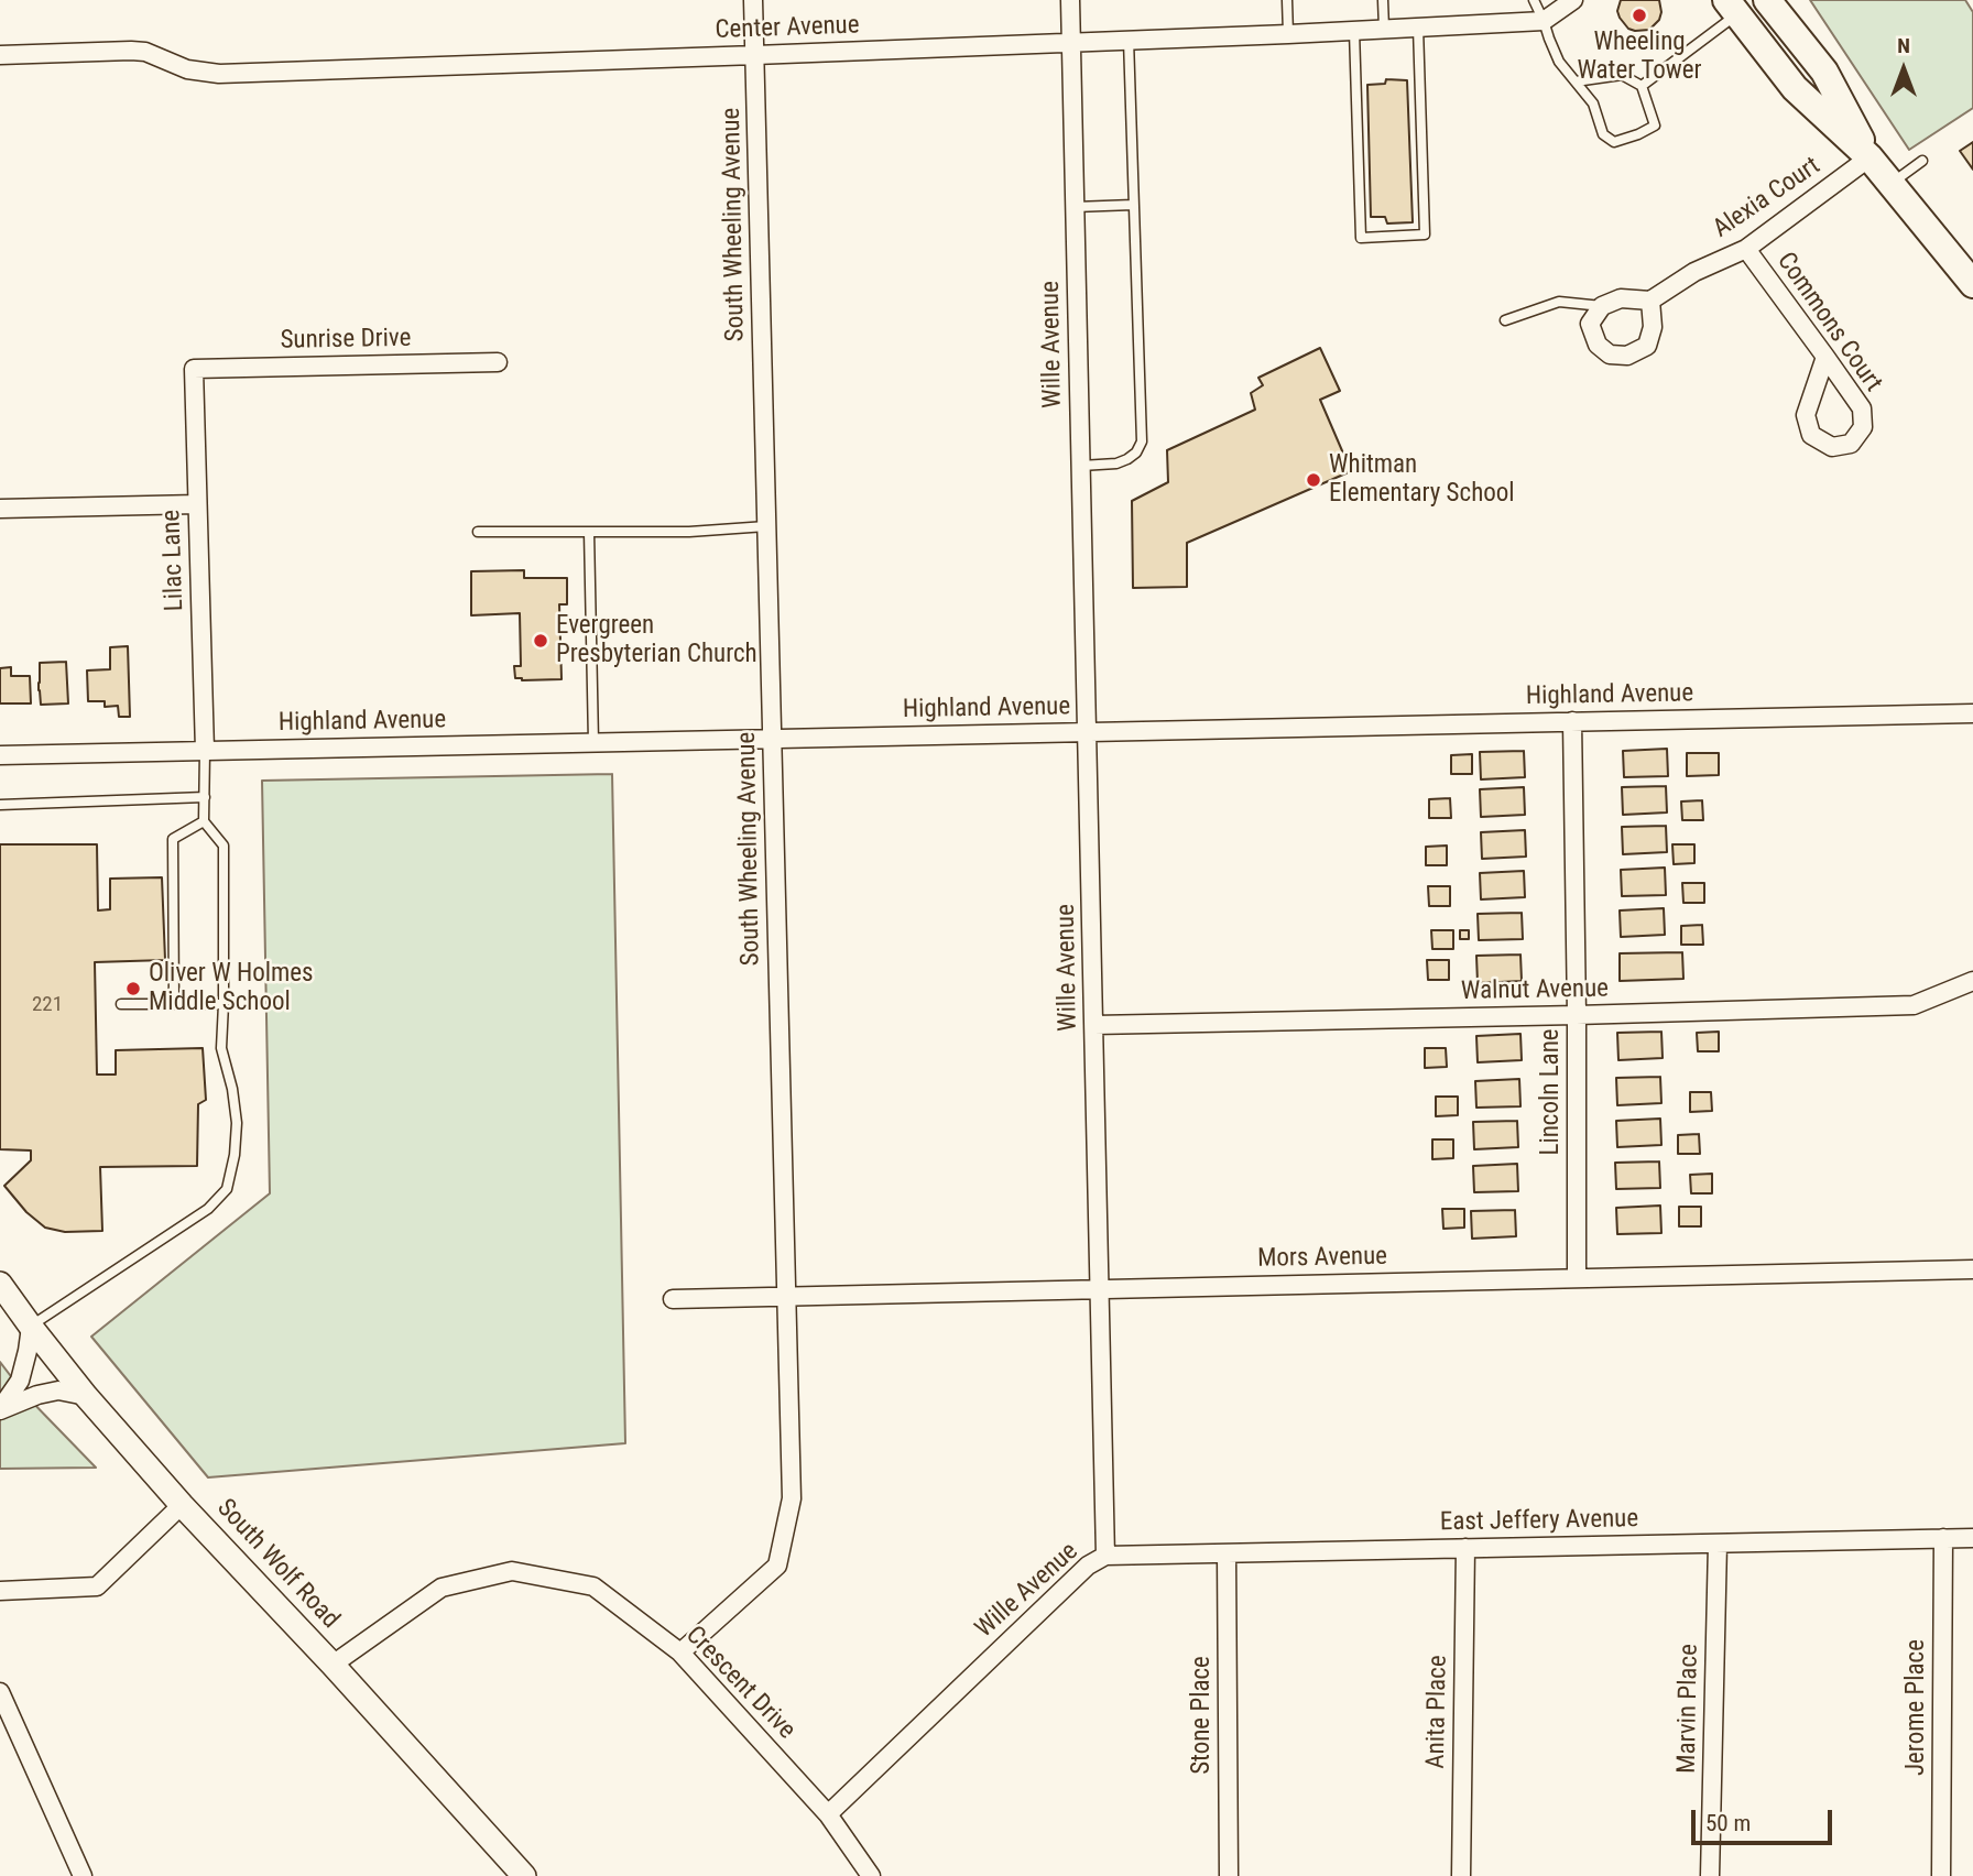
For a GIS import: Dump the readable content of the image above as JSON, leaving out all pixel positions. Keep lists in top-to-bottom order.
{
  "streets": {
    "main road": ["South Wolf Road"],
    "street": [
      "Center Avenue",
      "Alexia Court",
      "South Wheeling Avenue",
      "Commons Court",
      "Sunrise Drive",
      "Wille Avenue",
      "Lilac Lane",
      "Highland Avenue",
      "Walnut Avenue",
      "Lincoln Lane",
      "Mors Avenue",
      "East Jeffery Avenue",
      "Crescent Drive",
      "Jerome Place",
      "Marvin Place",
      "Anita Place",
      "Stone Place"
    ]
  },
  "crossings": [
    ["Center Avenue", "South Wheeling Avenue"],
    ["Center Avenue", "Wille Avenue"],
    ["Alexia Court", "Commons Court"],
    ["South Wheeling Avenue", "Highland Avenue"],
    ["South Wheeling Avenue", "Mors Avenue"],
    ["South Wheeling Avenue", "Crescent Drive"],
    ["Sunrise Drive", "Lilac Lane"],
    ["Wille Avenue", "Highland Avenue"],
    ["Wille Avenue", "Walnut Avenue"],
    ["Wille Avenue", "Mors Avenue"],
    ["Wille Avenue", "East Jeffery Avenue"],
    ["Wille Avenue", "Crescent Drive"],
    ["Lilac Lane", "Highland Avenue"],
    ["Highland Avenue", "Lincoln Lane"],
    ["Walnut Avenue", "Lincoln Lane"],
    ["Lincoln Lane", "Mors Avenue"],
    ["East Jeffery Avenue", "Jerome Place"],
    ["East Jeffery Avenue", "Marvin Place"],
    ["East Jeffery Avenue", "Anita Place"],
    ["East Jeffery Avenue", "Stone Place"],
    ["South Wolf Road", "Crescent Drive"]
  ],
  "places": [
    "Wheeling Water Tower",
    "Whitman Elementary School",
    "Evergreen Presbyterian Church",
    "Oliver W Holmes Middle School"
  ],
  "house_numbers": ["221"],
  "scale_bar": "50 m",
  "north": "top"
}
